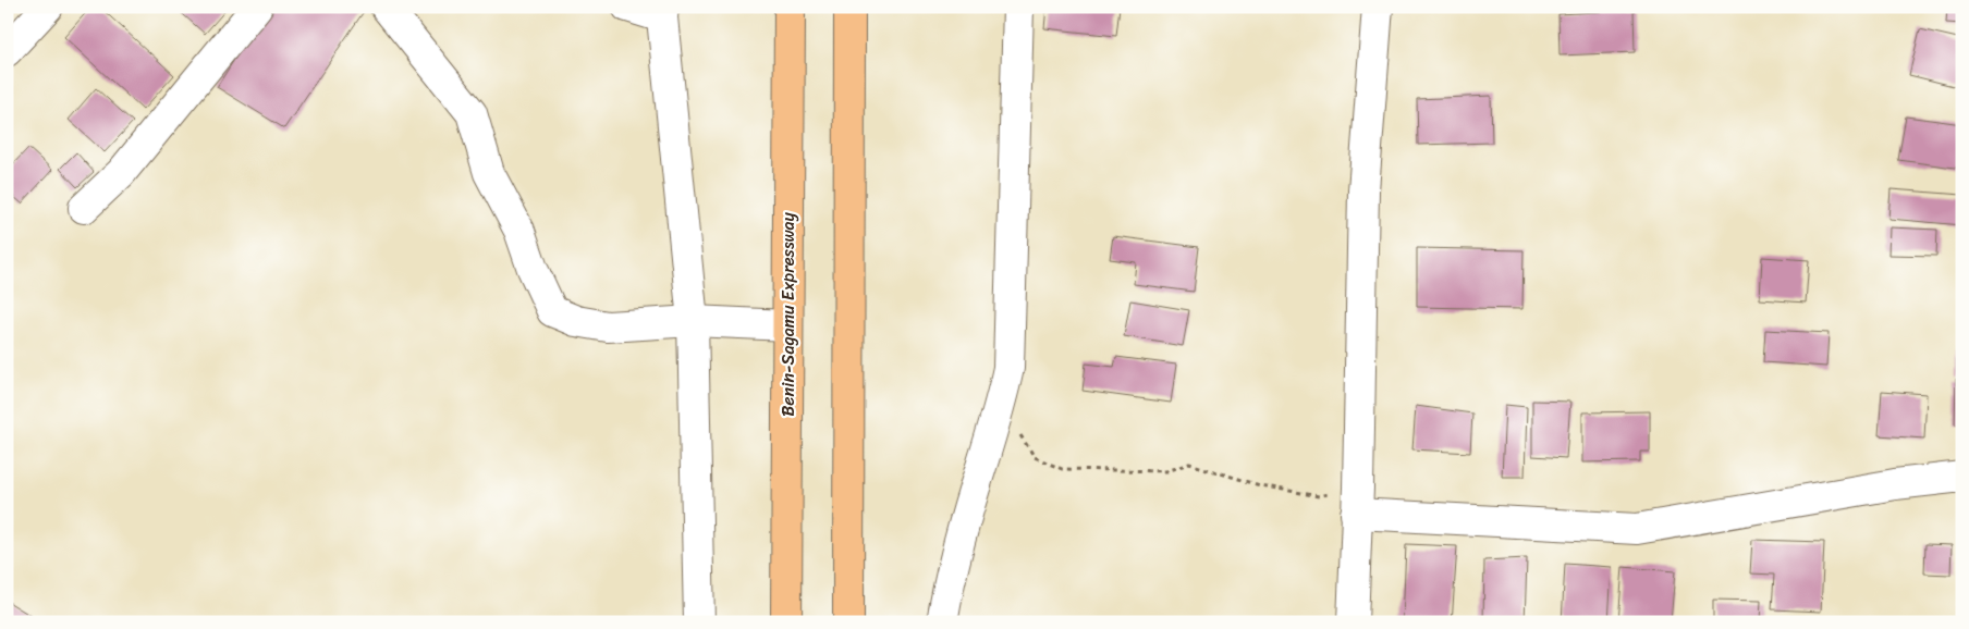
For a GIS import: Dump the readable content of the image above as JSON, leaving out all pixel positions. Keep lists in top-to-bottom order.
{
  "streets": {
    "highway": ["Benin-Sagamu Expressway"]
  }
}
